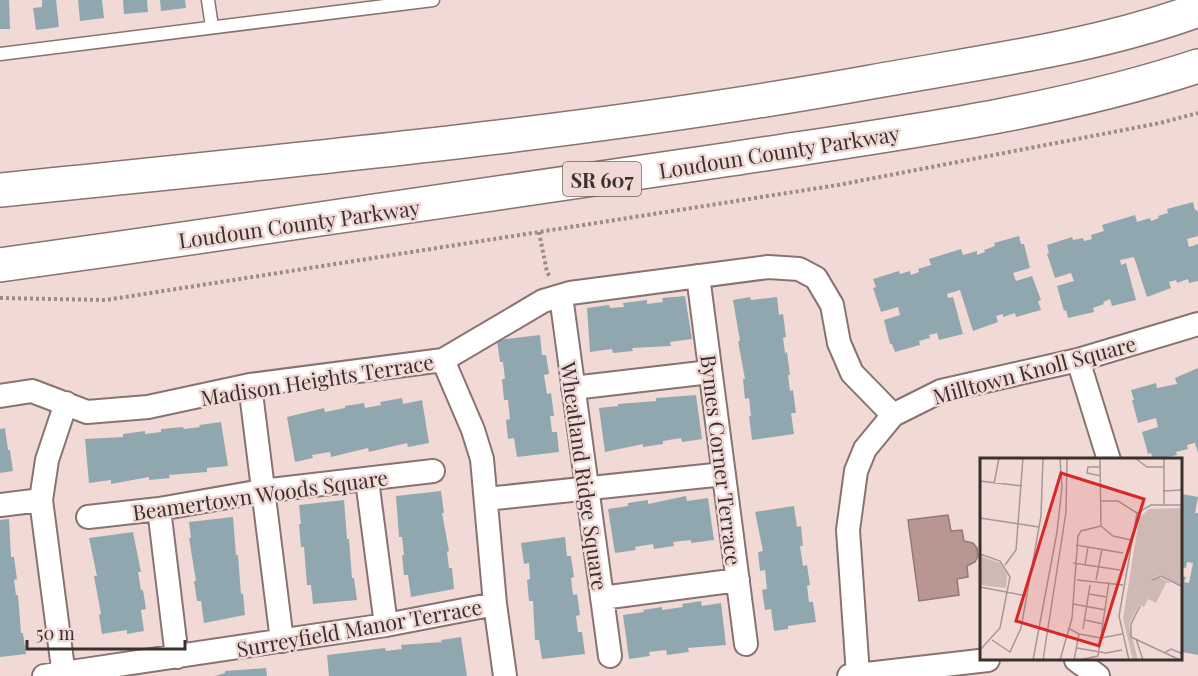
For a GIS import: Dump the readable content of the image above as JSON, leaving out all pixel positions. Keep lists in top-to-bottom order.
{
  "streets": {
    "main road": ["Loudoun County Parkway", "SR 607"],
    "street": [
      "Milltown Knoll Square",
      "Madison Heights Terrace",
      "Bymes Corner Terrace",
      "Wheatland Ridge Square",
      "Beamertown Woods Square",
      "Surreyfield Manor Terrace"
    ]
  },
  "crossings": [
    ["Milltown Knoll Square", "Madison Heights Terrace"],
    ["Madison Heights Terrace", "Bymes Corner Terrace"],
    ["Madison Heights Terrace", "Wheatland Ridge Square"]
  ],
  "scale_bar": "50 m"
}
